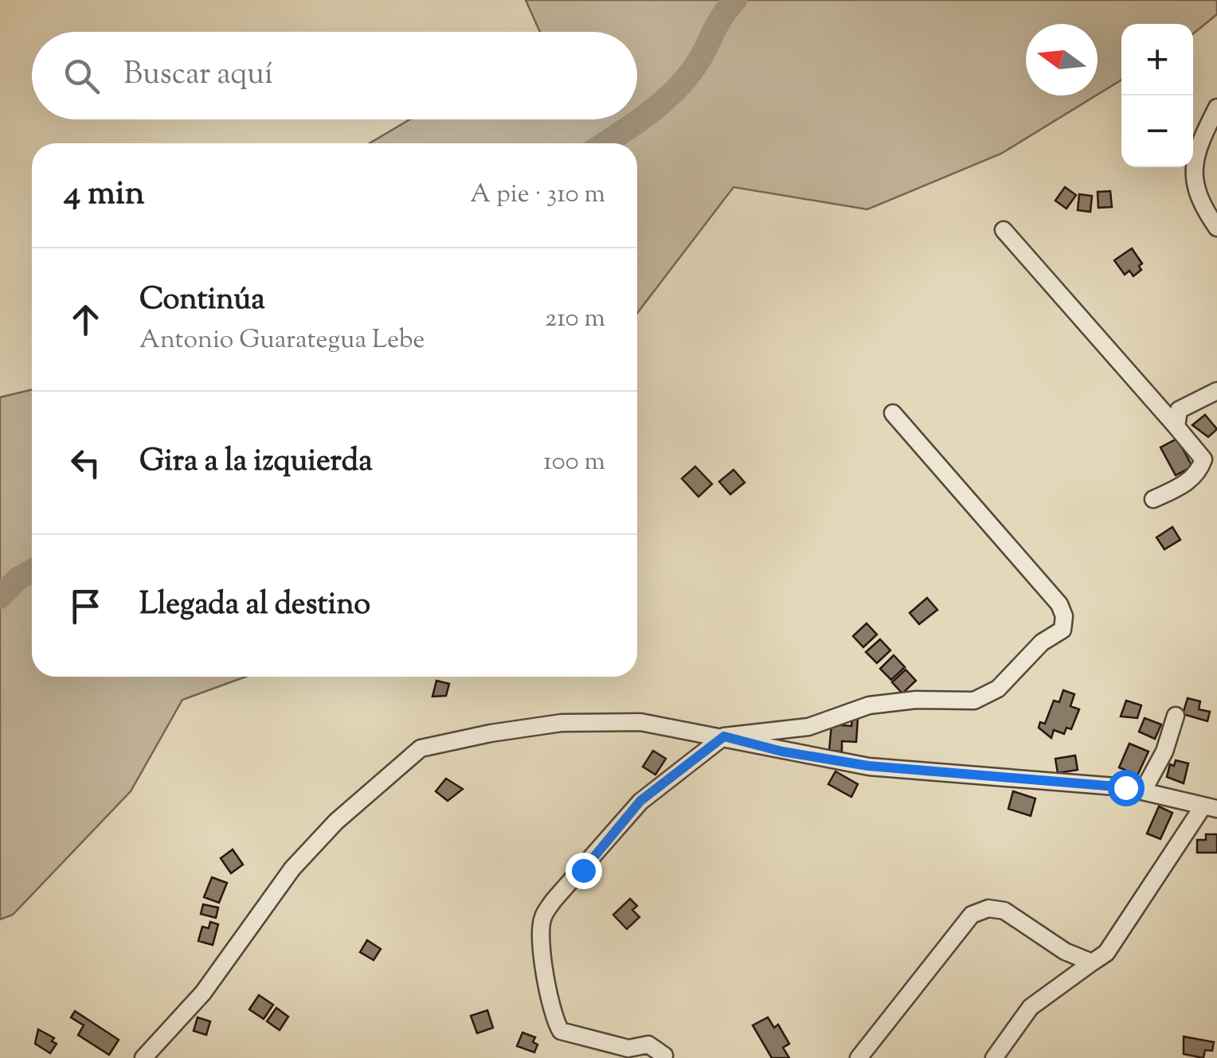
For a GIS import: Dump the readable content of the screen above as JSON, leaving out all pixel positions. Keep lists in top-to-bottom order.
{
  "north": "left",
  "page": {
    "map_buttons": ["+", "−"],
    "search": "Buscar aquí",
    "heading": ["4 min", "A pie · 310 m"],
    "list": [
      ["Continúa", "Antonio Guarategua Lebe", "210 m"],
      ["Gira a la izquierda", "100 m"],
      "Llegada al destino"
    ]
  }
}
